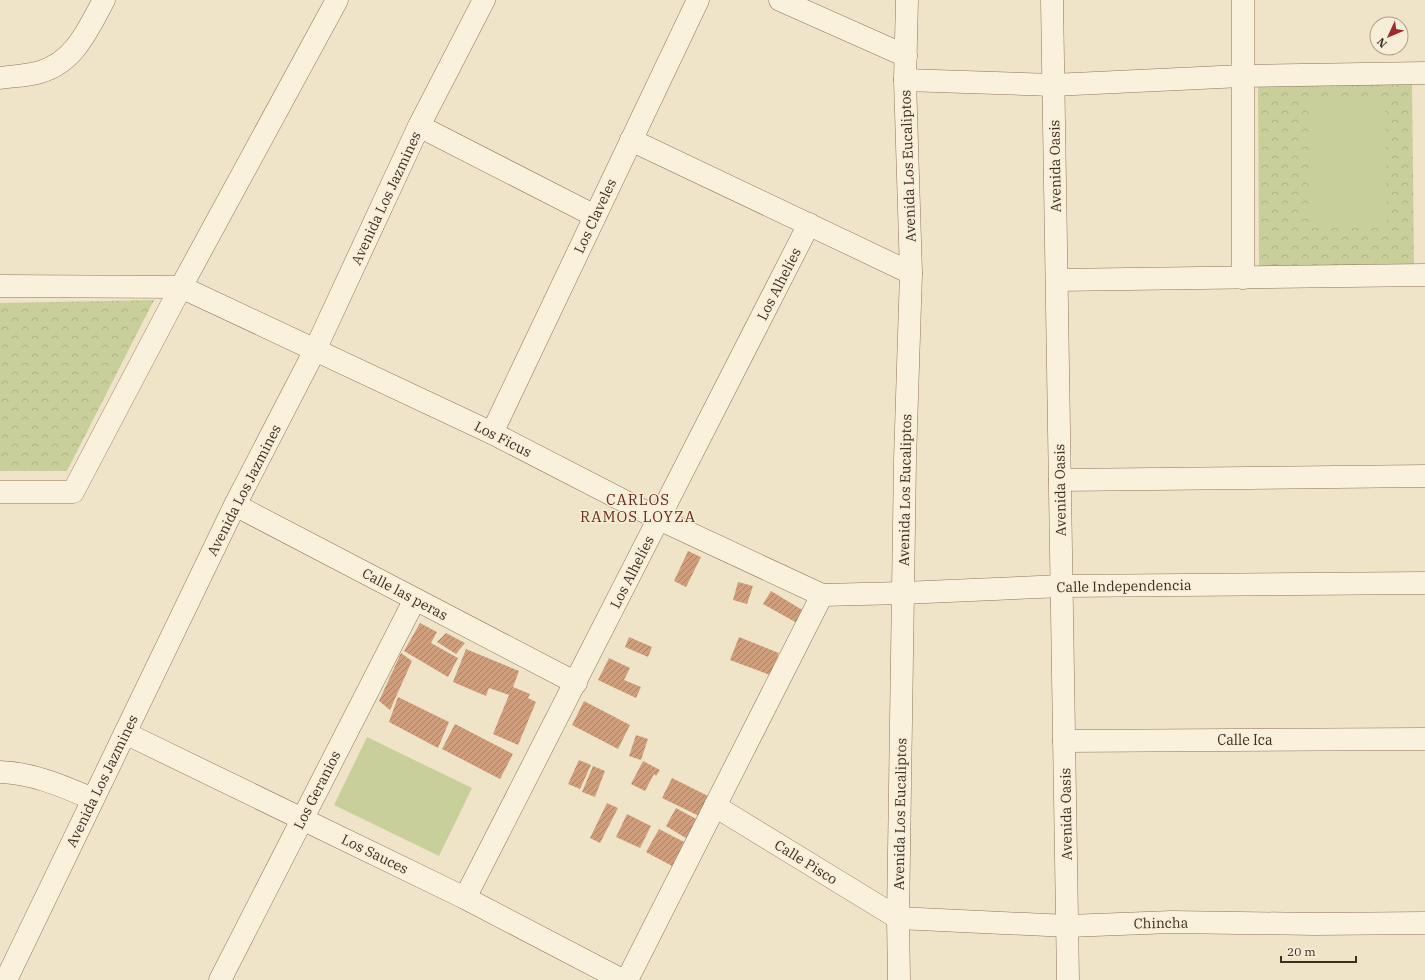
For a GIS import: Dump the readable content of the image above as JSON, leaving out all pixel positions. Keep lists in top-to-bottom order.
{
  "streets": {
    "street": [
      "Avenida Los Eucaliptos",
      "Avenida Oasis",
      "Avenida Los Jazmines",
      "Los Claveles",
      "Los Alhelíes",
      "Los Ficus",
      "Calle Independencia",
      "Calle las peras",
      "Calle Ica",
      "Los Geranios",
      "Los Sauces",
      "Calle Pisco",
      "Chincha"
    ]
  },
  "crossings": [
    ["Avenida Los Eucaliptos", "Calle Independencia"],
    ["Avenida Los Eucaliptos", "Calle Pisco"],
    ["Avenida Los Eucaliptos", "Chincha"],
    ["Avenida Oasis", "Calle Independencia"],
    ["Avenida Oasis", "Calle Ica"],
    ["Avenida Oasis", "Chincha"],
    ["Avenida Los Jazmines", "Los Ficus"],
    ["Avenida Los Jazmines", "Calle las peras"],
    ["Avenida Los Jazmines", "Los Sauces"],
    ["Los Claveles", "Los Ficus"],
    ["Los Alhelíes", "Los Ficus"],
    ["Los Alhelíes", "Calle las peras"],
    ["Los Alhelíes", "Los Sauces"],
    ["Los Ficus", "Calle Independencia"],
    ["Calle las peras", "Los Geranios"],
    ["Los Geranios", "Los Sauces"],
    ["Calle Pisco", "Chincha"]
  ],
  "districts": ["CARLOS RAMOS LOYZA"],
  "scale_bar": "20 m",
  "north": "bottom left"
}
